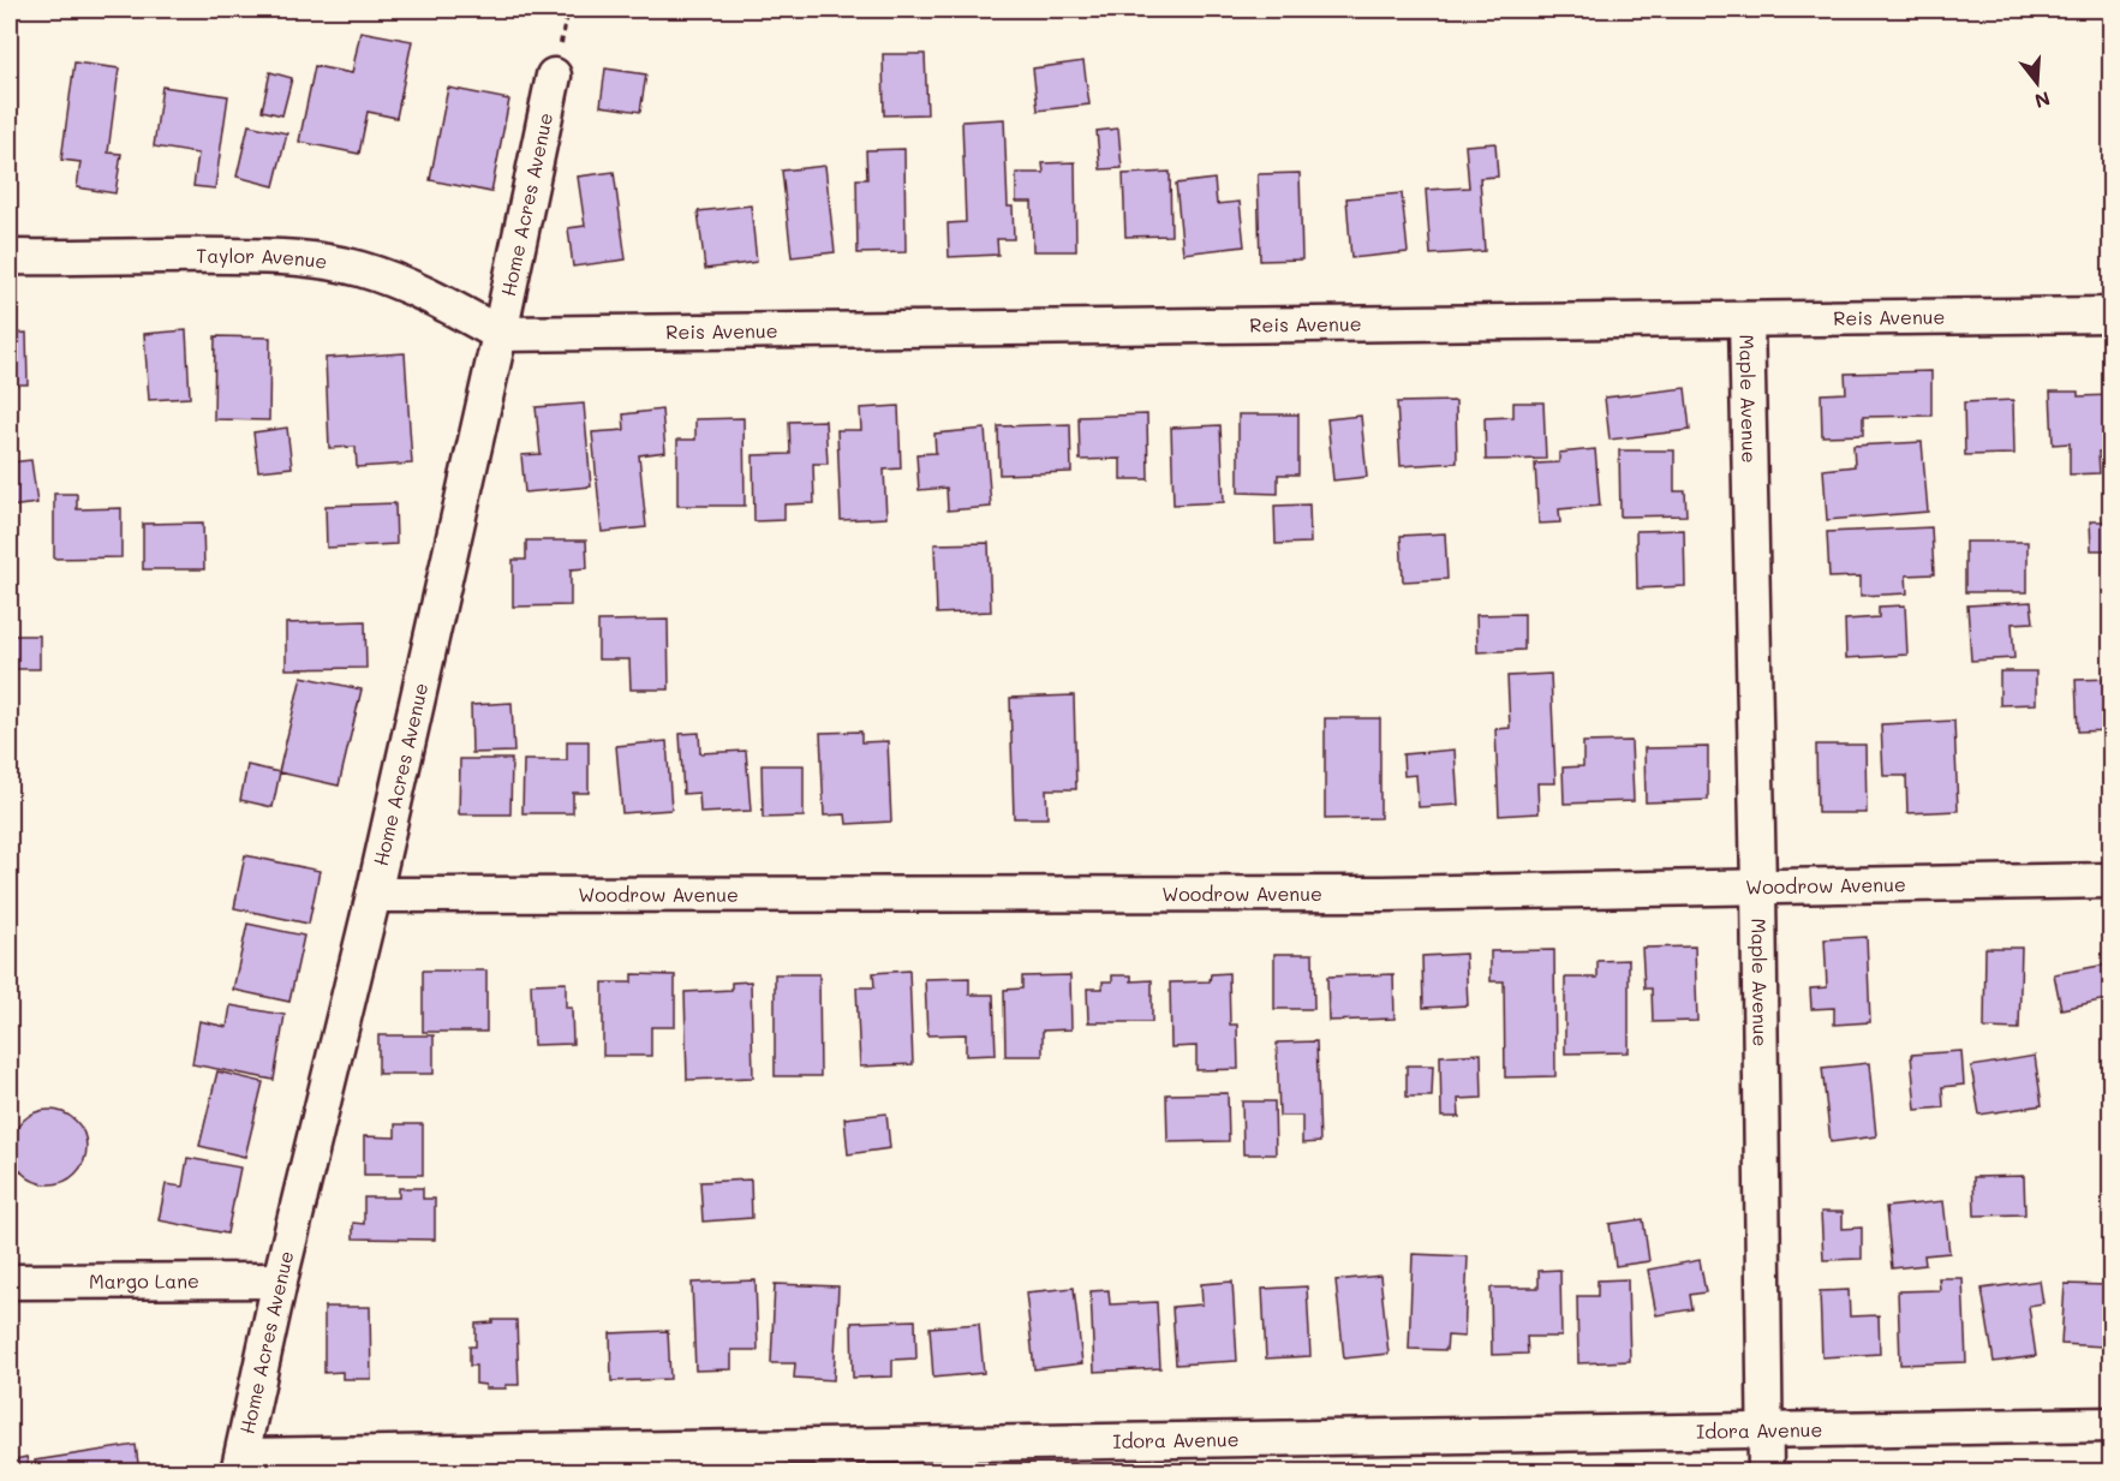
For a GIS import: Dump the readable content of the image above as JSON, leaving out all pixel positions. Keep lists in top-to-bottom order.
{
  "streets": {
    "street": [
      "Home Acres Avenue",
      "Taylor Avenue",
      "Reis Avenue",
      "Maple Avenue",
      "Woodrow Avenue",
      "Margo Lane",
      "Idora Avenue"
    ]
  },
  "crossings": [
    ["Home Acres Avenue", "Taylor Avenue"],
    ["Home Acres Avenue", "Reis Avenue"],
    ["Home Acres Avenue", "Woodrow Avenue"],
    ["Home Acres Avenue", "Margo Lane"],
    ["Home Acres Avenue", "Idora Avenue"],
    ["Taylor Avenue", "Reis Avenue"],
    ["Reis Avenue", "Maple Avenue"],
    ["Maple Avenue", "Woodrow Avenue"],
    ["Maple Avenue", "Idora Avenue"]
  ],
  "north": "bottom"
}
